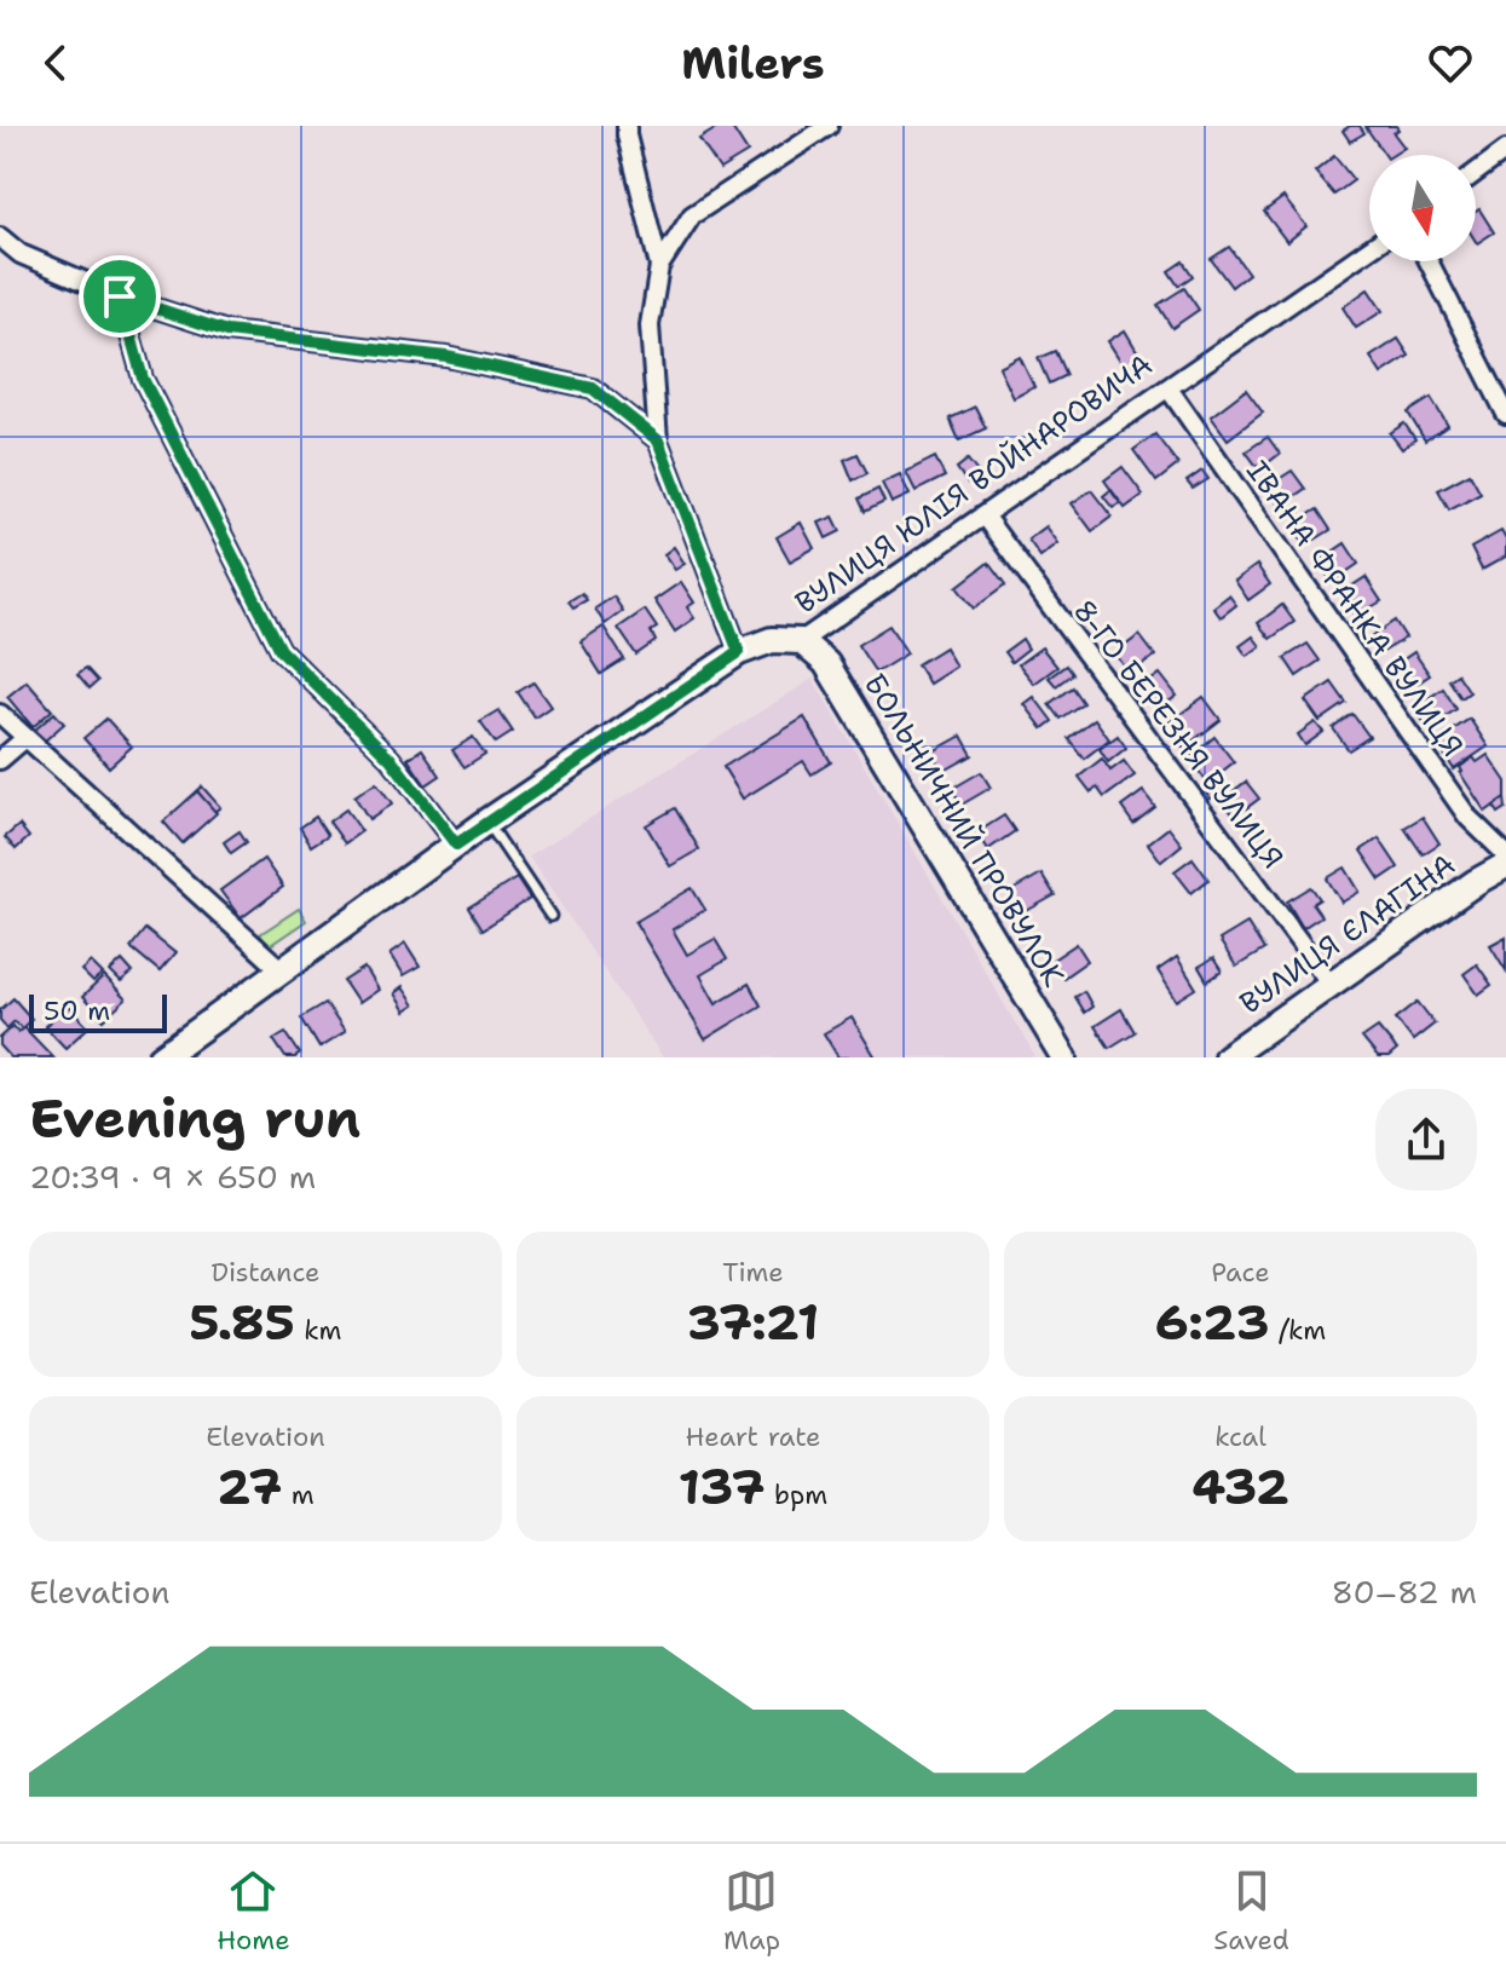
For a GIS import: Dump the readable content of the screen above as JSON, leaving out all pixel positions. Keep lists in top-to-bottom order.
{
  "streets": {
    "main road": ["ВУЛИЦЯ ЮЛІЯ ВОЙНАРОВИЧА", "БОЛЬНИЧНИЙ ПРОВУЛОК", "ВУЛИЦЯ ЄЛАГІНА"],
    "street": ["ІВАНА ФРАНКА ВУЛИЦЯ", "8-ГО БЕРЕЗНЯ ВУЛИЦЯ"]
  },
  "crossings": [
    ["ВУЛИЦЯ ЮЛІЯ ВОЙНАРОВИЧА", "ІВАНА ФРАНКА ВУЛИЦЯ"],
    ["ВУЛИЦЯ ЮЛІЯ ВОЙНАРОВИЧА", "8-ГО БЕРЕЗНЯ ВУЛИЦЯ"],
    ["ВУЛИЦЯ ЮЛІЯ ВОЙНАРОВИЧА", "БОЛЬНИЧНИЙ ПРОВУЛОК"],
    ["8-ГО БЕРЕЗНЯ ВУЛИЦЯ", "ВУЛИЦЯ ЄЛАГІНА"]
  ],
  "scale_bar": "50 m",
  "north": "bottom",
  "page": {
    "header": "Milers",
    "scale": "50 m",
    "heading": ["Evening run", "20:39 · 9 × 650 m"],
    "stats": [
      ["Distance", "5.85 km"],
      ["Time", "37:21"],
      ["Pace", "6:23 /km"],
      ["Elevation", "27 m"],
      ["Heart rate", "137 bpm"],
      ["kcal", "432"]
    ],
    "chart": ["Elevation", "80–82 m"],
    "tabs": ["Home", "Map", "Saved"]
  }
}
